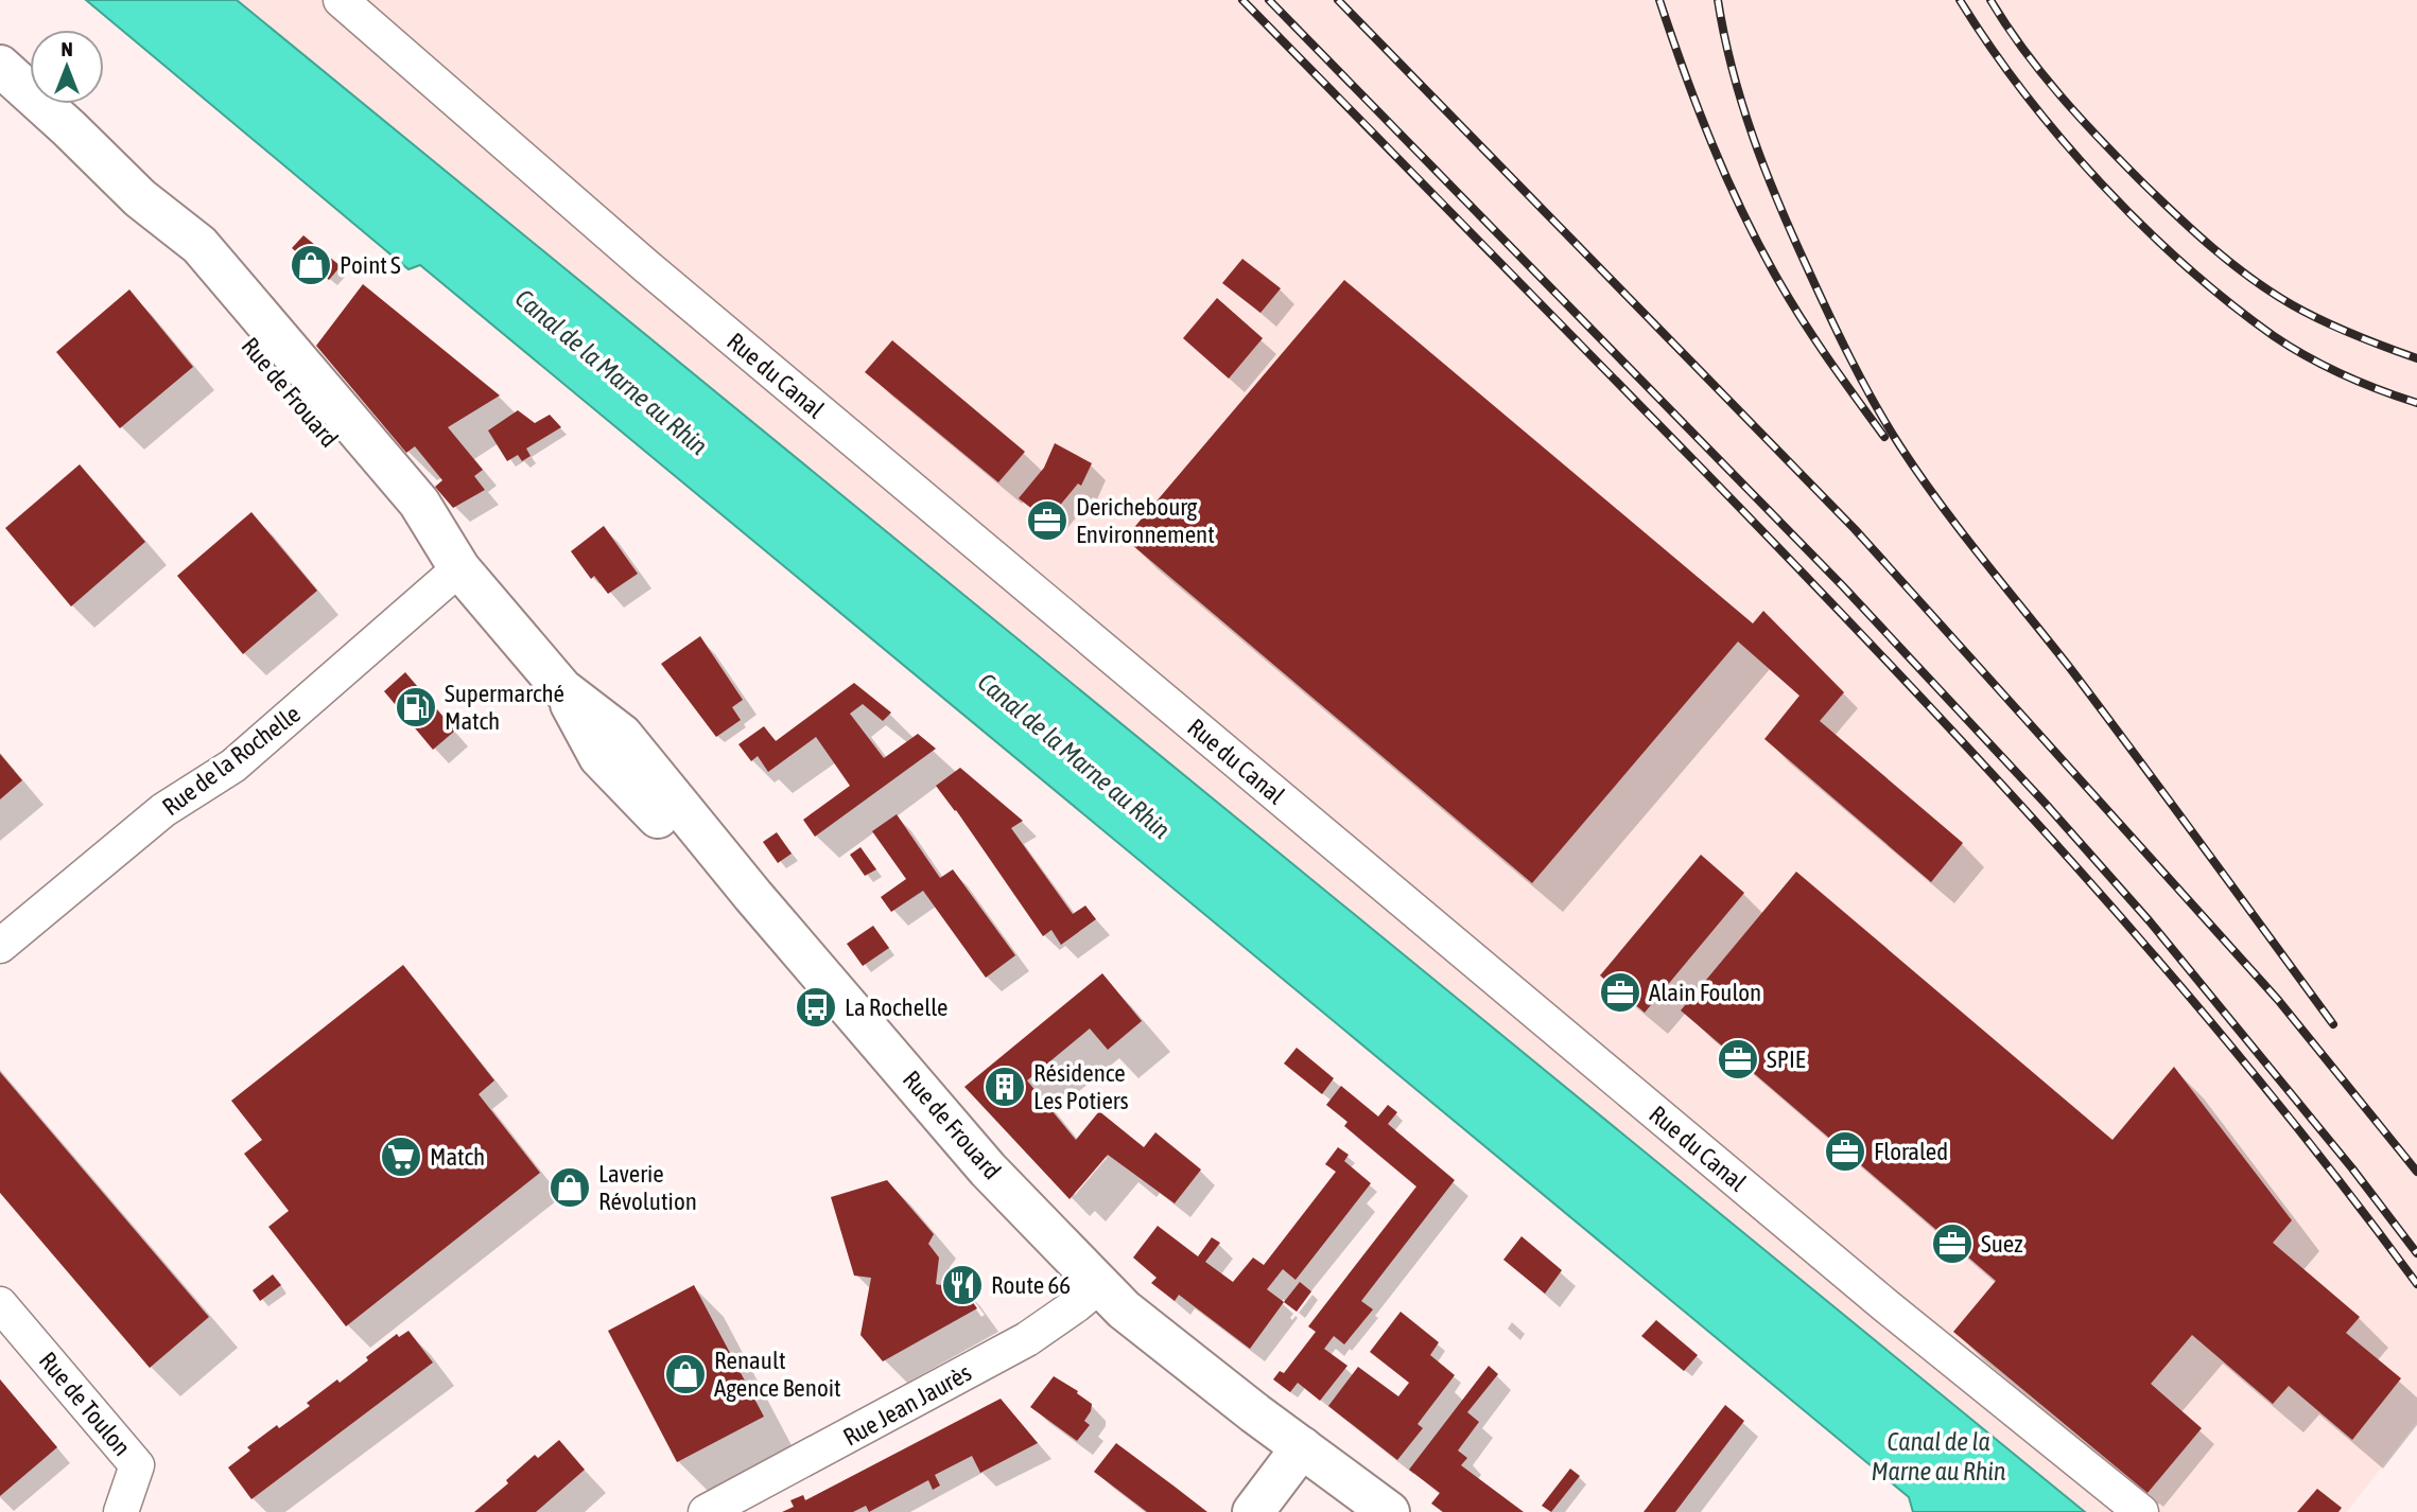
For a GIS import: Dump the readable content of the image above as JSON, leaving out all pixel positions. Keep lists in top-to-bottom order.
{
  "streets": {
    "main road": ["Rue de Frouard"],
    "street": [
      "Rue du Canal",
      "Rue de la Rochelle",
      "Rue de Toulon",
      "Rue Jean Jaurès"
    ]
  },
  "crossings": [
    ["Rue de Frouard", "Rue de la Rochelle"],
    ["Rue de Frouard", "Rue Jean Jaurès"]
  ],
  "water": ["Canal de la Marne au Rhin"],
  "places": {
    "shop": ["Point S", "Laverie Révolution", "Renault Agence Benoit"],
    "office": [
      "Derichebourg Environnement",
      "Alain Foulon",
      "SPIE",
      "Floraled",
      "Suez"
    ],
    "fuel station": ["Supermarché Match"],
    "bus stop": ["La Rochelle"],
    "building": ["Résidence Les Potiers"],
    "supermarket": ["Match"],
    "restaurant": ["Route 66"]
  },
  "north": "top"
}
